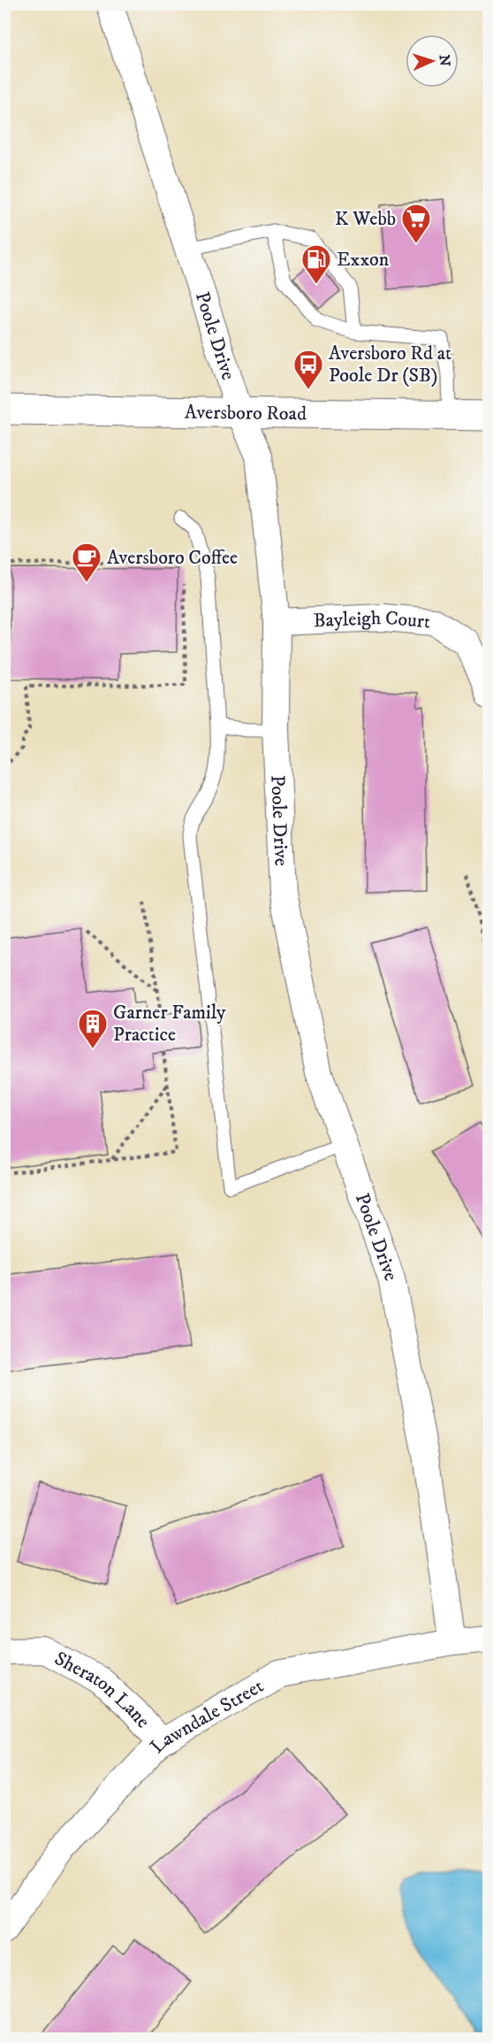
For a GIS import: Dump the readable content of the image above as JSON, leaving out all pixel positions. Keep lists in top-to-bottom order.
{
  "streets": {
    "street": [
      "Poole Drive",
      "Aversboro Road",
      "Bayleigh Court",
      "Sheraton Lane",
      "Lawndale Street"
    ]
  },
  "crossings": [
    ["Poole Drive", "Aversboro Road"],
    ["Poole Drive", "Bayleigh Court"],
    ["Poole Drive", "Lawndale Street"],
    ["Sheraton Lane", "Lawndale Street"]
  ],
  "places": {
    "supermarket": ["K Webb"],
    "fuel station": ["Exxon"],
    "bus stop": ["Aversboro Rd at Poole Dr (SB)"],
    "cafe": ["Aversboro Coffee"],
    "building": ["Garner Family Practice"]
  },
  "north": "right"
}
